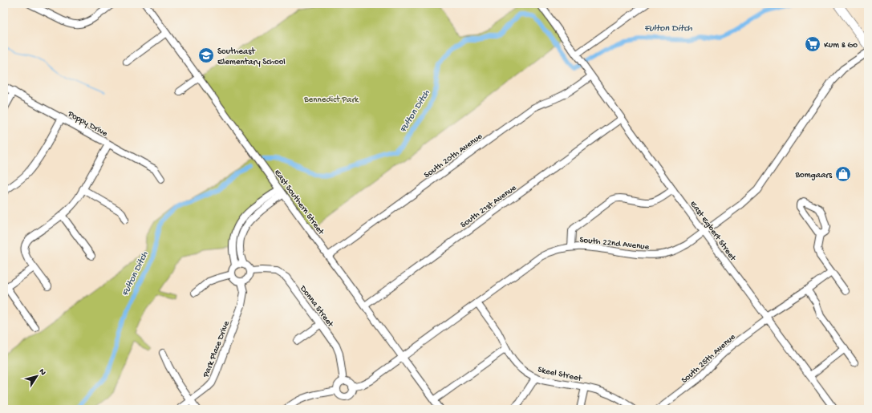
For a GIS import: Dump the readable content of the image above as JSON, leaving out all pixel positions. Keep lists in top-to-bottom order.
{
  "streets": {
    "street": [
      "Poppy Drive",
      "South 20th Avenue",
      "East Southern Street",
      "South 21st Avenue",
      "East Egbert Street",
      "South 22nd Avenue",
      "Donna Street",
      "Park Place Drive",
      "South 25th Avenue",
      "Skeel Street"
    ]
  },
  "crossings": [
    ["South 20th Avenue", "East Southern Street"],
    ["South 20th Avenue", "East Egbert Street"],
    ["East Southern Street", "South 21st Avenue"],
    ["East Southern Street", "South 22nd Avenue"],
    ["South 21st Avenue", "East Egbert Street"],
    ["East Egbert Street", "South 22nd Avenue"],
    ["East Egbert Street", "South 25th Avenue"],
    ["South 22nd Avenue", "Donna Street"],
    ["South 22nd Avenue", "Skeel Street"],
    ["Donna Street", "Park Place Drive"]
  ],
  "water": ["Fulton Ditch"],
  "parks": ["Bennedict Park"],
  "places": {
    "supermarket": ["Kum & Go"],
    "school or university": ["Southeast Elementary School"],
    "shop": ["Bomgaars"]
  },
  "north": "top right"
}
